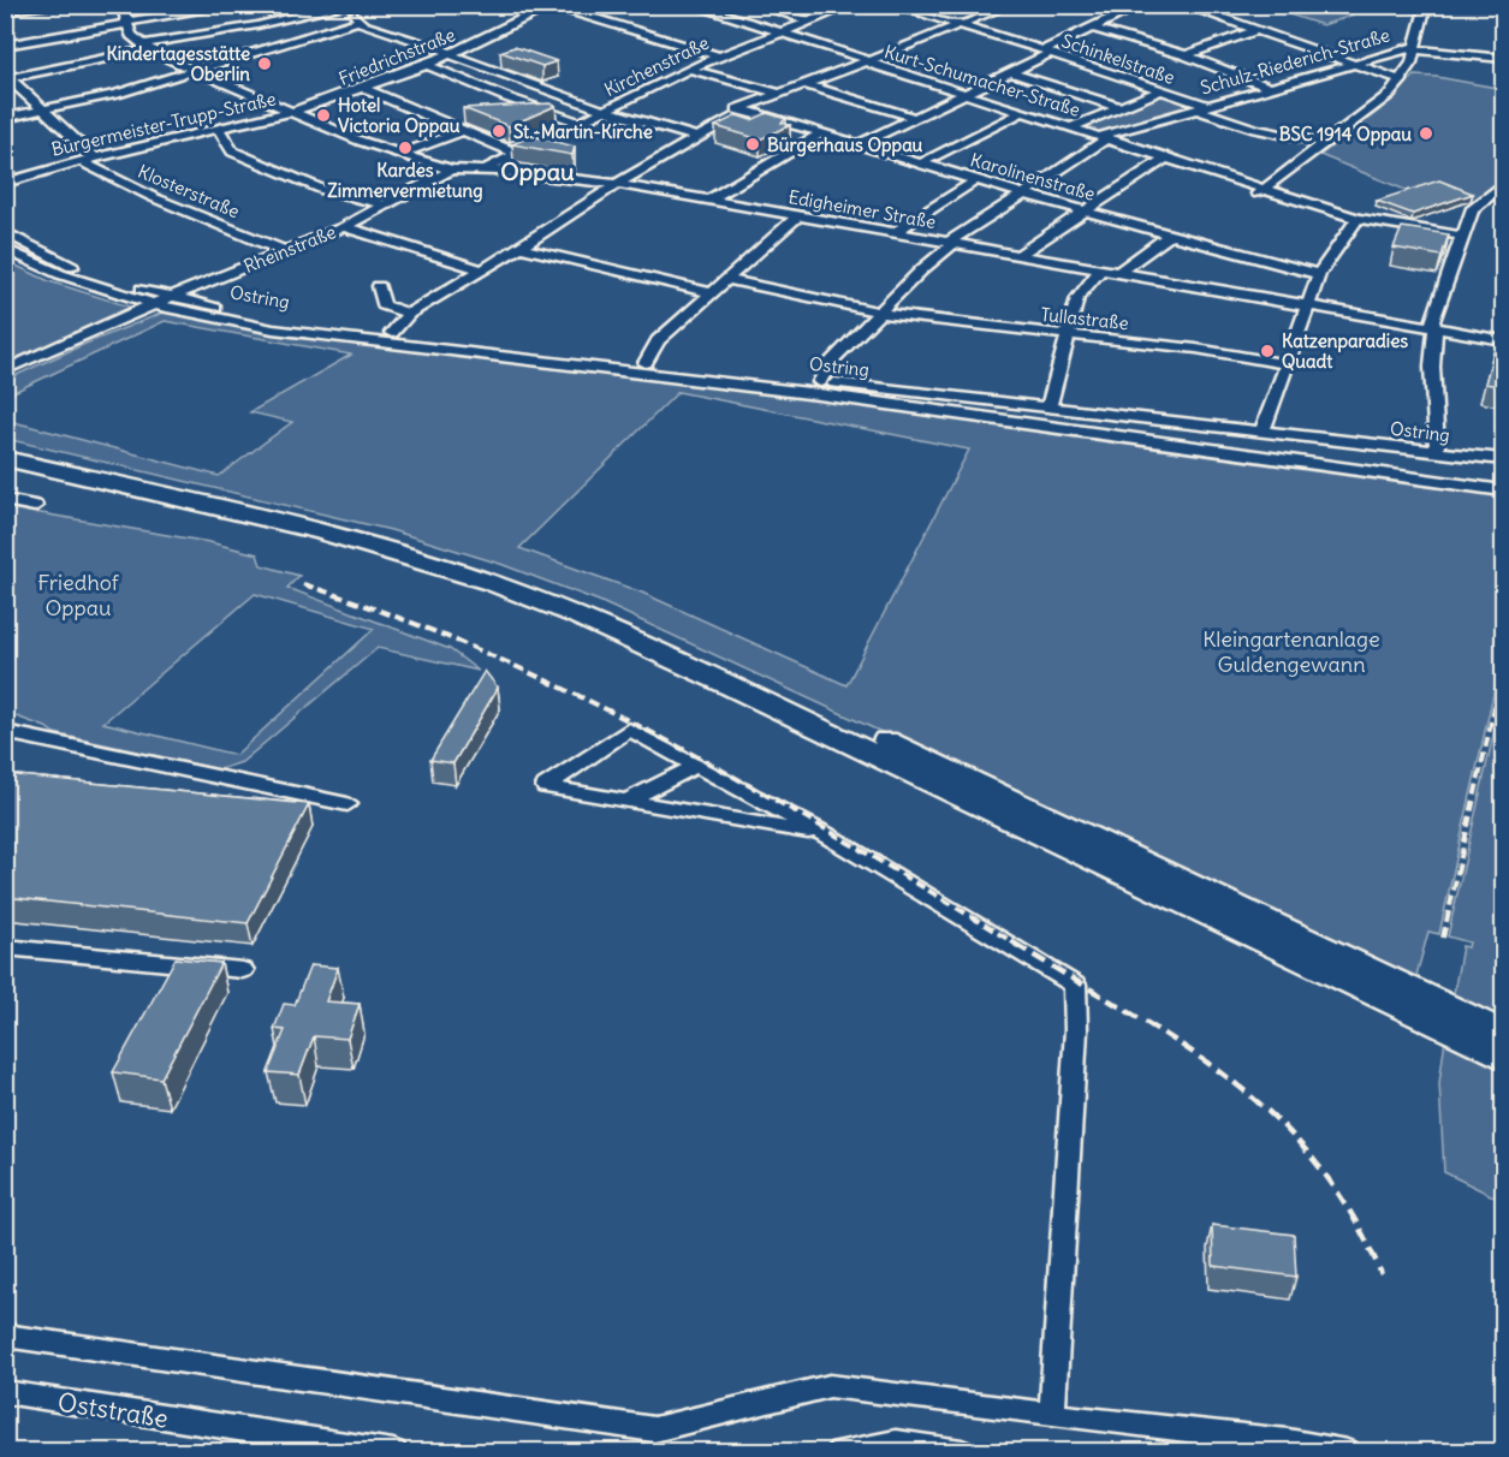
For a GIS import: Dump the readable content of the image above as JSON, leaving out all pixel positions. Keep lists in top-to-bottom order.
{
  "streets": {
    "street": [
      "Friedrichstraße",
      "Schinkelstraße",
      "Schulz-Riederich-Straße",
      "Kirchenstraße",
      "Kurt-Schumacher-Straße",
      "Bürgermeister-Trupp-Straße",
      "Karolinenstraße",
      "Klosterstraße",
      "Edigheimer Straße",
      "Rheinstraße",
      "Ostring",
      "Tullastraße",
      "Oststraße"
    ]
  },
  "crossings": [
    ["Friedrichstraße", "Bürgermeister-Trupp-Straße"],
    ["Friedrichstraße", "Edigheimer Straße"],
    ["Schinkelstraße", "Schulz-Riederich-Straße"],
    ["Schulz-Riederich-Straße", "Kurt-Schumacher-Straße"],
    ["Kirchenstraße", "Kurt-Schumacher-Straße"],
    ["Kirchenstraße", "Edigheimer Straße"],
    ["Bürgermeister-Trupp-Straße", "Klosterstraße"],
    ["Bürgermeister-Trupp-Straße", "Edigheimer Straße"],
    ["Klosterstraße", "Rheinstraße"],
    ["Edigheimer Straße", "Rheinstraße"],
    ["Rheinstraße", "Ostring"]
  ],
  "districts": ["Oppau"],
  "parks": ["Friedhof Oppau", "Kleingartenanlage Guldengewann"],
  "places": [
    "Kindertagesstätte Oberlin",
    "Hotel Victoria Oppau",
    "St.-Martin-Kirche",
    "BSC 1914 Oppau",
    "Bürgerhaus Oppau",
    "Kardes Zimmervermietung",
    "Katzenparadies Quadt"
  ]
}
